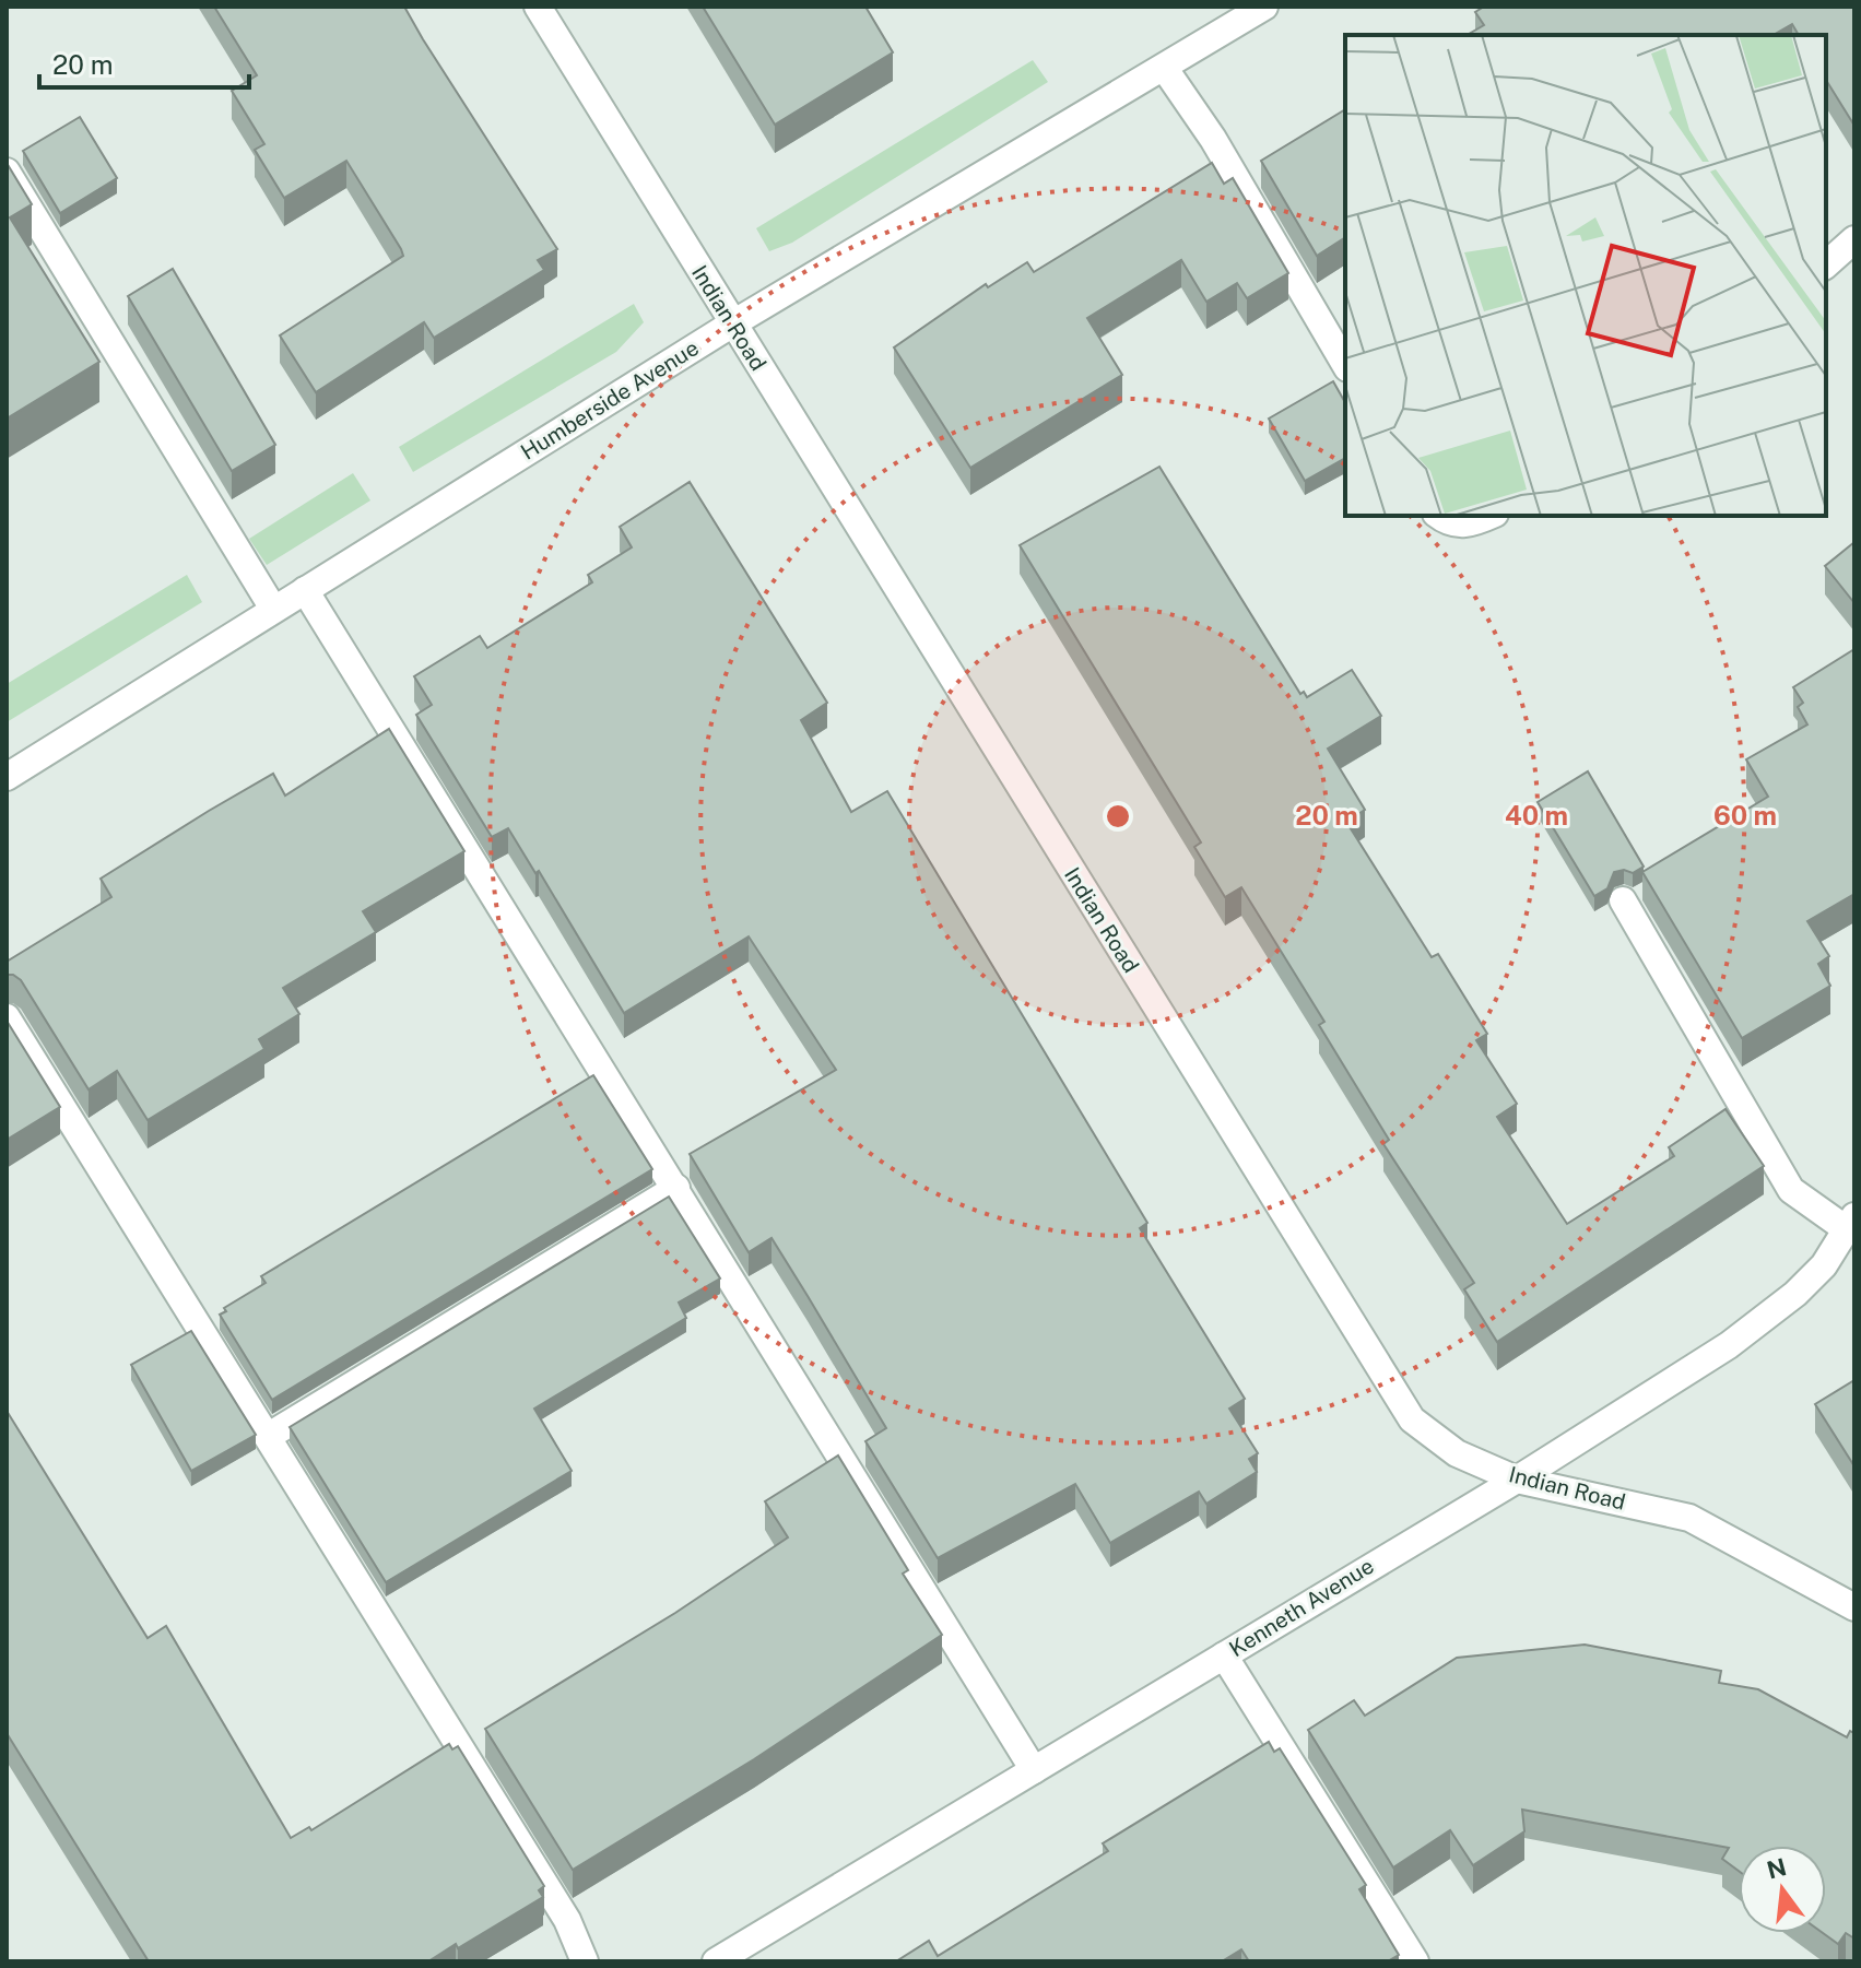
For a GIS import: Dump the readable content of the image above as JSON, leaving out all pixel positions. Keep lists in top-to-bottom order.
{
  "streets": {
    "street": ["Indian Road", "Humberside Avenue", "Kenneth Avenue"]
  },
  "crossings": [
    ["Indian Road", "Humberside Avenue"],
    ["Indian Road", "Kenneth Avenue"]
  ],
  "scale_bar": "20 m",
  "north": "top",
  "rings": ["20 m", "40 m", "60 m"]
}
